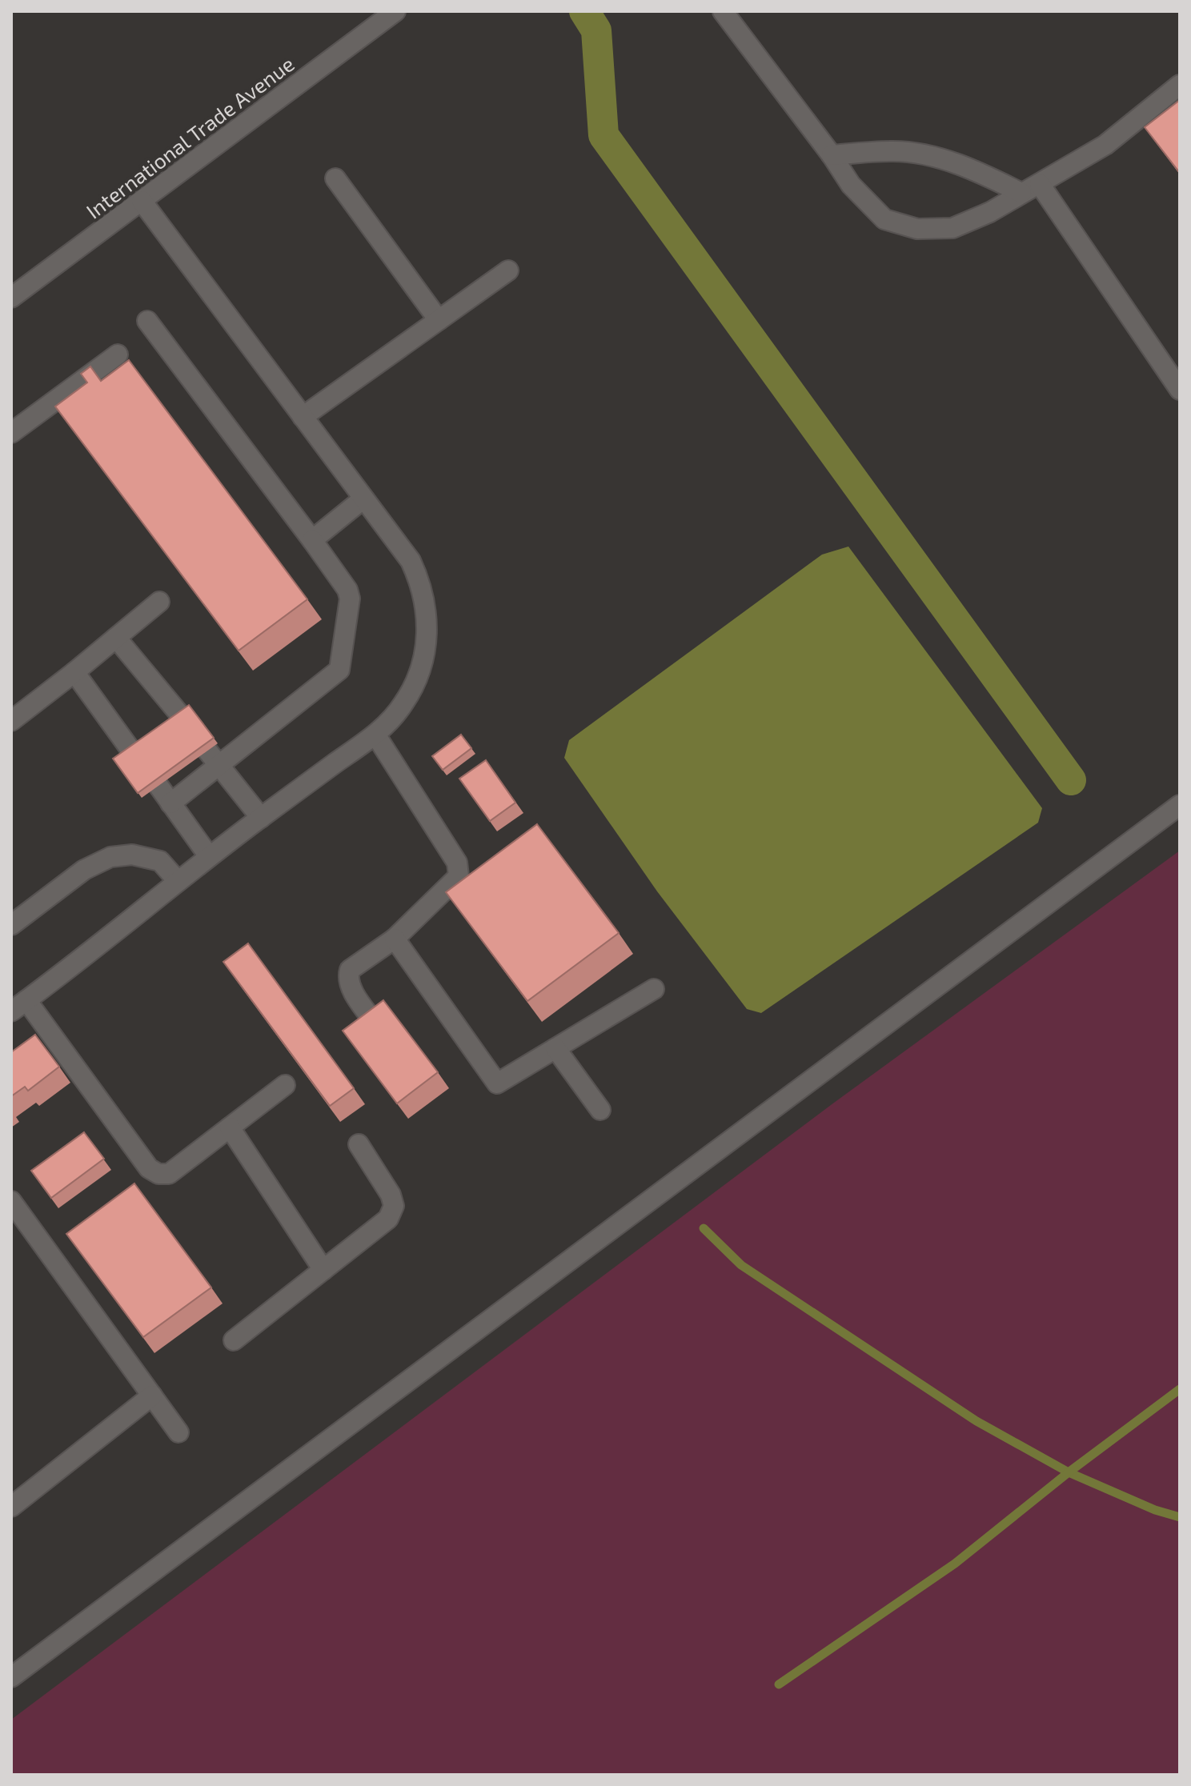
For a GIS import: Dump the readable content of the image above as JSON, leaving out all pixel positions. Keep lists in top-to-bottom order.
{
  "streets": {
    "street": ["International Trade Avenue"]
  }
}
